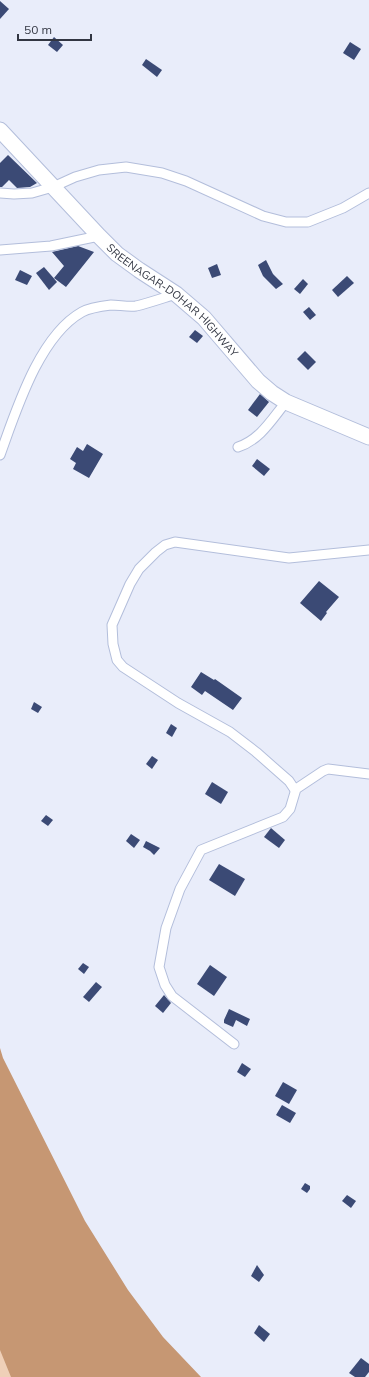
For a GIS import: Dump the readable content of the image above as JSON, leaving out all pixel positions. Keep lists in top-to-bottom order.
{
  "streets": {
    "main road": ["SREENAGAR-DOHAR HIGHWAY"]
  },
  "scale_bar": "50 m"
}
